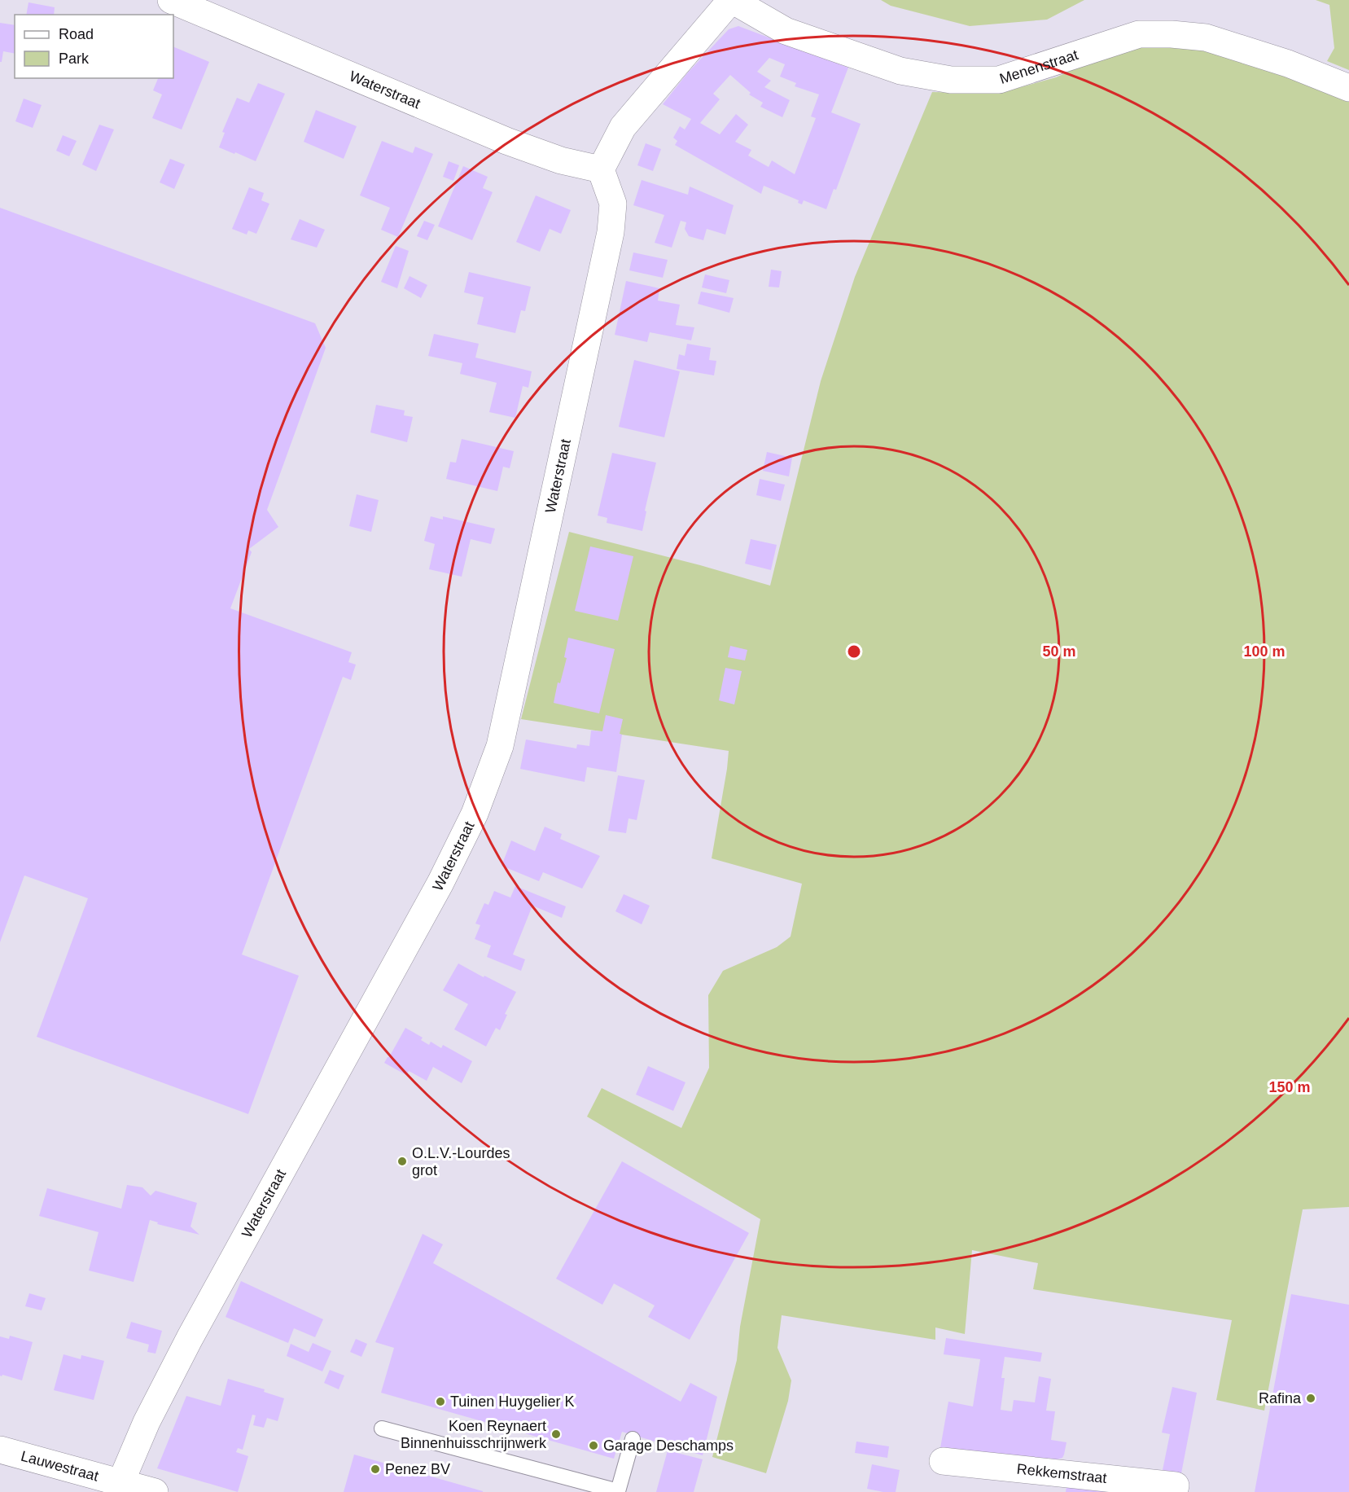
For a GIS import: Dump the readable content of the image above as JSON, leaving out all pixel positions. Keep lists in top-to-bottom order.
{
  "streets": {
    "street": [
      "Menenstraat",
      "Waterstraat",
      "Lauwestraat",
      "Rekkemstraat"
    ]
  },
  "crossings": [
    ["Waterstraat", "Lauwestraat"]
  ],
  "places": [
    "O.L.V.-Lourdes grot",
    "Rafina",
    "Tuinen Huygelier K",
    "Koen Reynaert Binnenhuisschrijnwerk",
    "Garage Deschamps",
    "Penez BV"
  ],
  "legend": ["Road", "Park"],
  "rings": ["50 m", "100 m", "150 m"]
}
